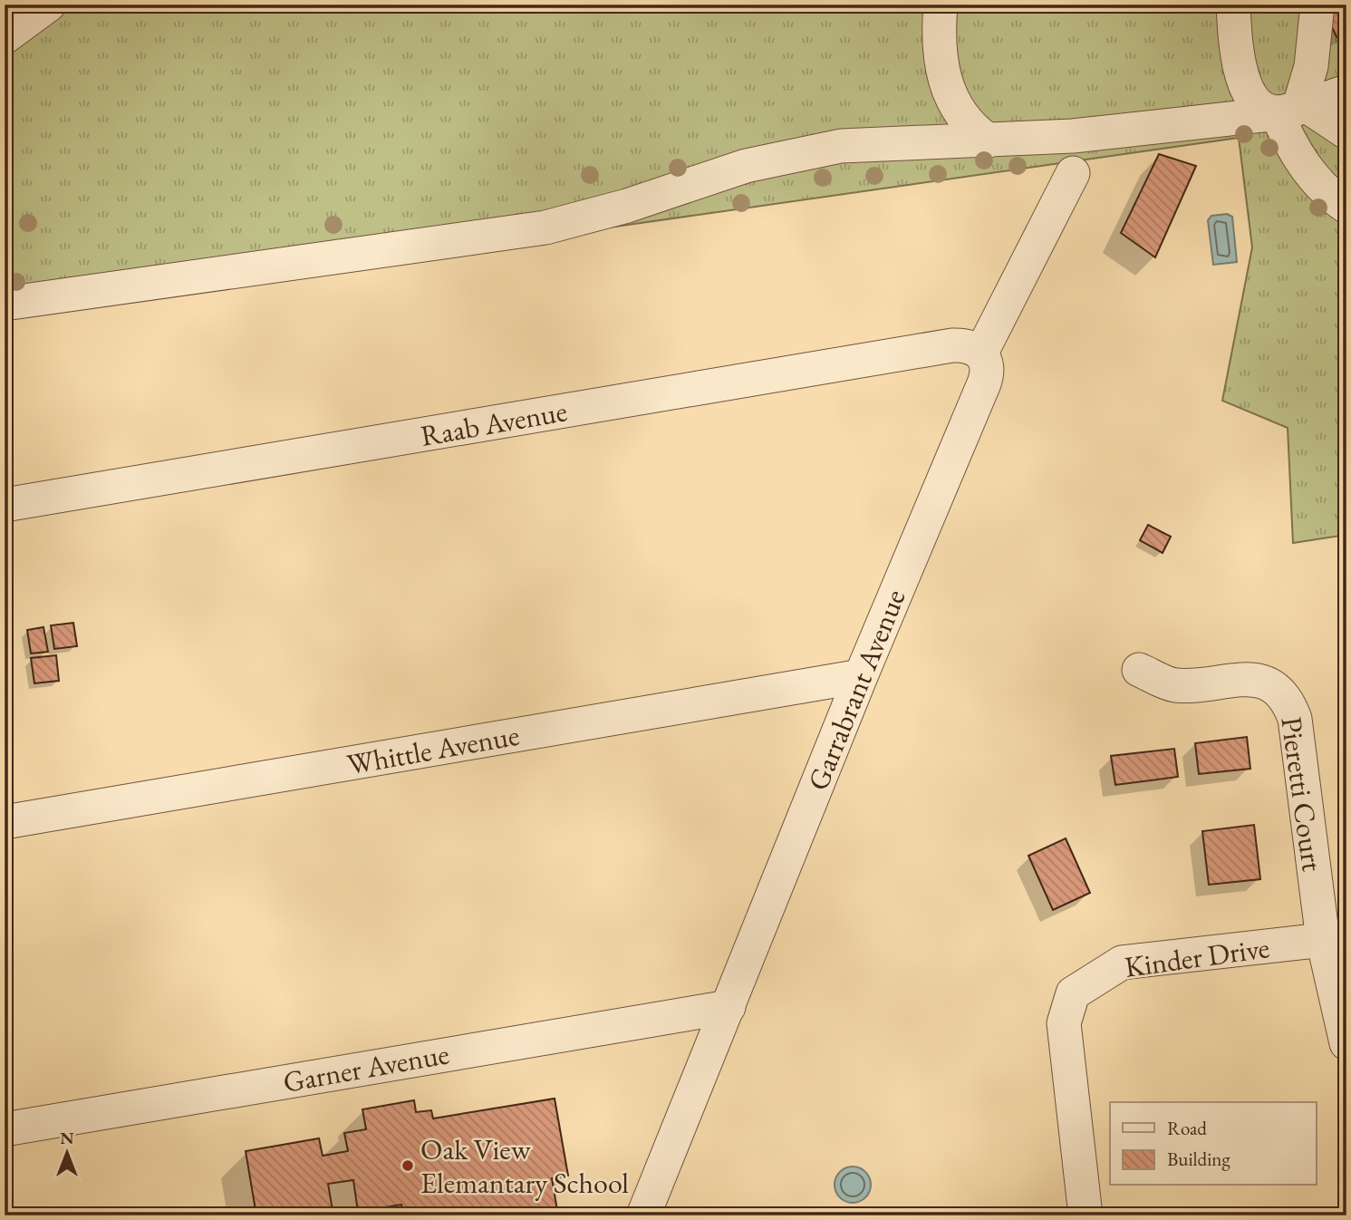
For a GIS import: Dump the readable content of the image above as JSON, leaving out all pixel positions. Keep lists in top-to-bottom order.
{
  "streets": {
    "street": [
      "Raab Avenue",
      "Garrabrant Avenue",
      "Whittle Avenue",
      "Pieretti Court",
      "Kinder Drive",
      "Garner Avenue"
    ]
  },
  "crossings": [
    ["Raab Avenue", "Garrabrant Avenue"],
    ["Garrabrant Avenue", "Whittle Avenue"],
    ["Garrabrant Avenue", "Garner Avenue"],
    ["Pieretti Court", "Kinder Drive"]
  ],
  "places": ["Oak View Elemantary School"],
  "legend": ["Road", "Building"],
  "north": "top"
}
